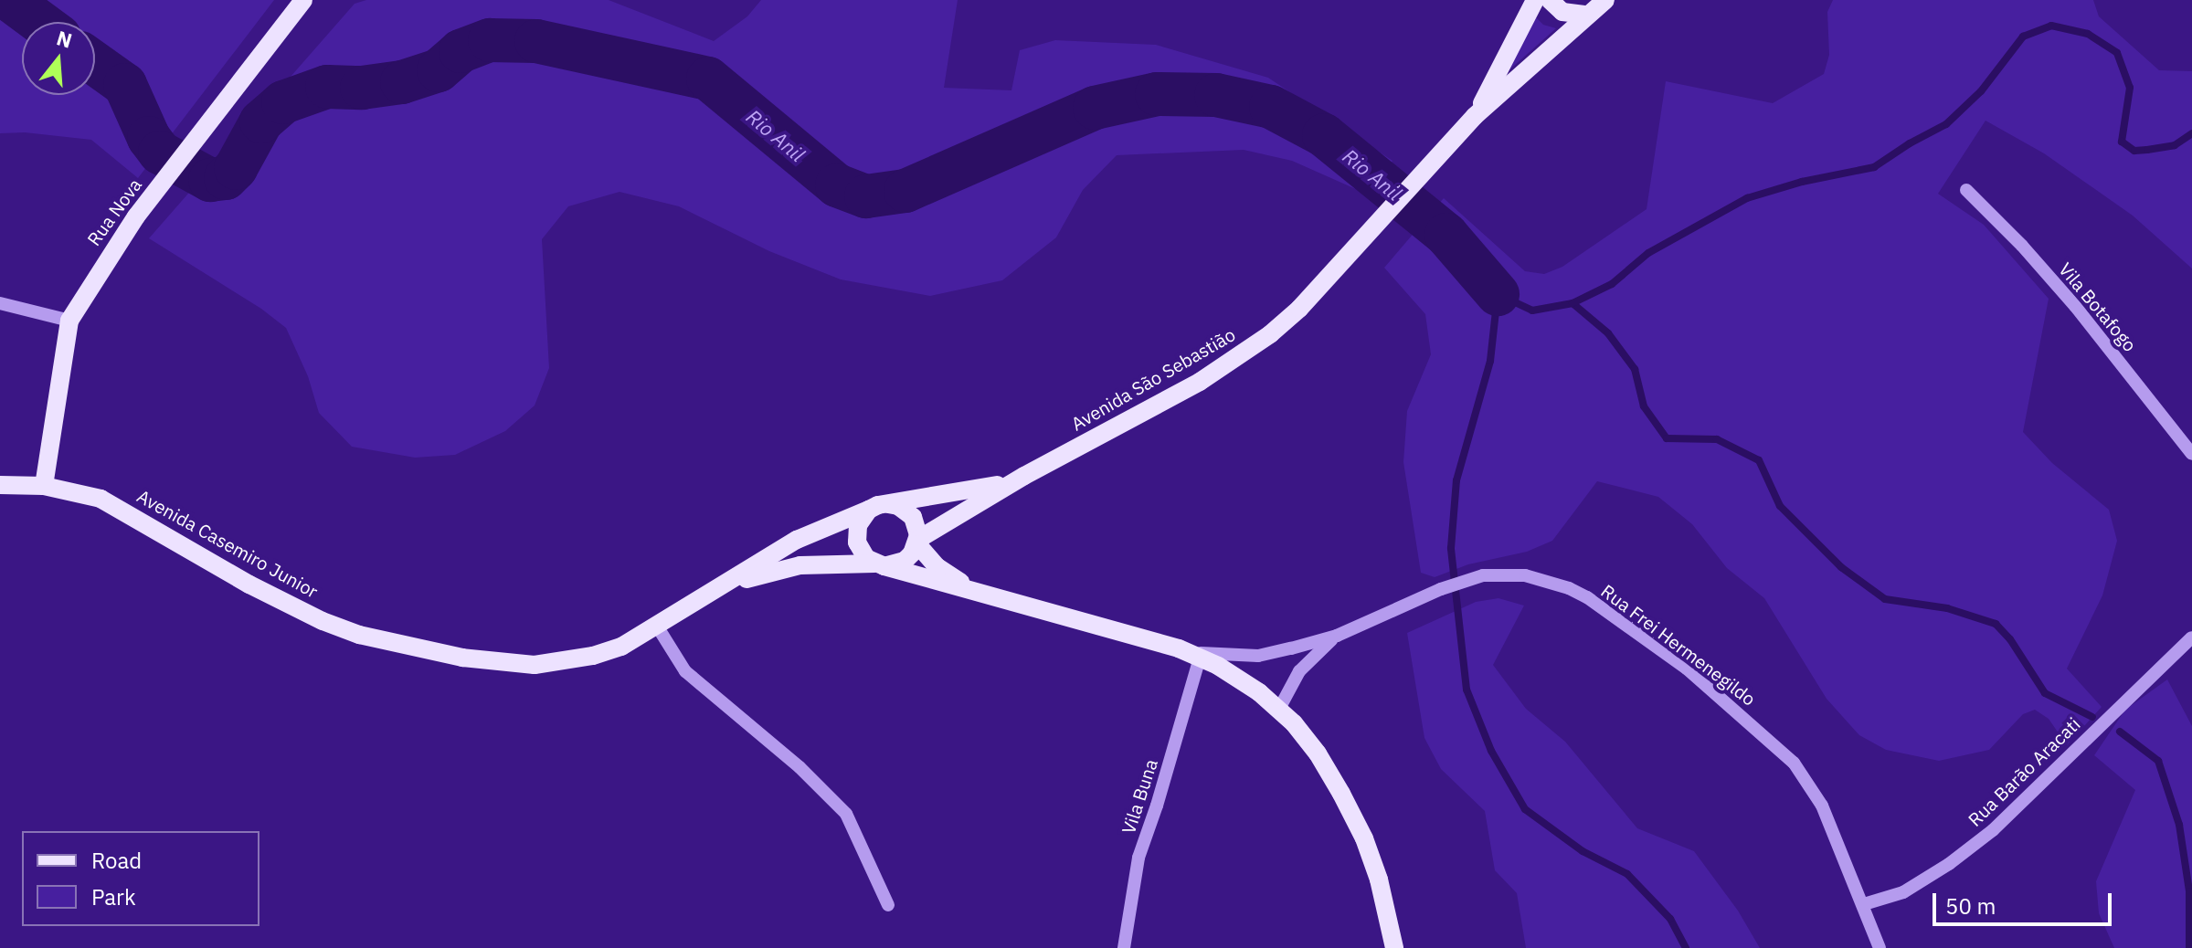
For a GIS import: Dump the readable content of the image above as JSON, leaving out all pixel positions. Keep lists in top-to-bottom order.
{
  "streets": {
    "main road": ["Rua Nova", "Avenida São Sebastião", "Avenida Casemiro Junior"],
    "street": [
      "Vila Botafogo",
      "Rua Frei Hermenegildo",
      "Rua Barão Aracati",
      "Vila Buna"
    ]
  },
  "crossings": [
    ["Rua Nova", "Avenida Casemiro Junior"],
    ["Avenida São Sebastião", "Avenida Casemiro Junior"],
    ["Rua Frei Hermenegildo", "Rua Barão Aracati"]
  ],
  "water": ["Rio Anil"],
  "legend": ["Road", "Park"],
  "scale_bar": "50 m",
  "north": "top"
}
